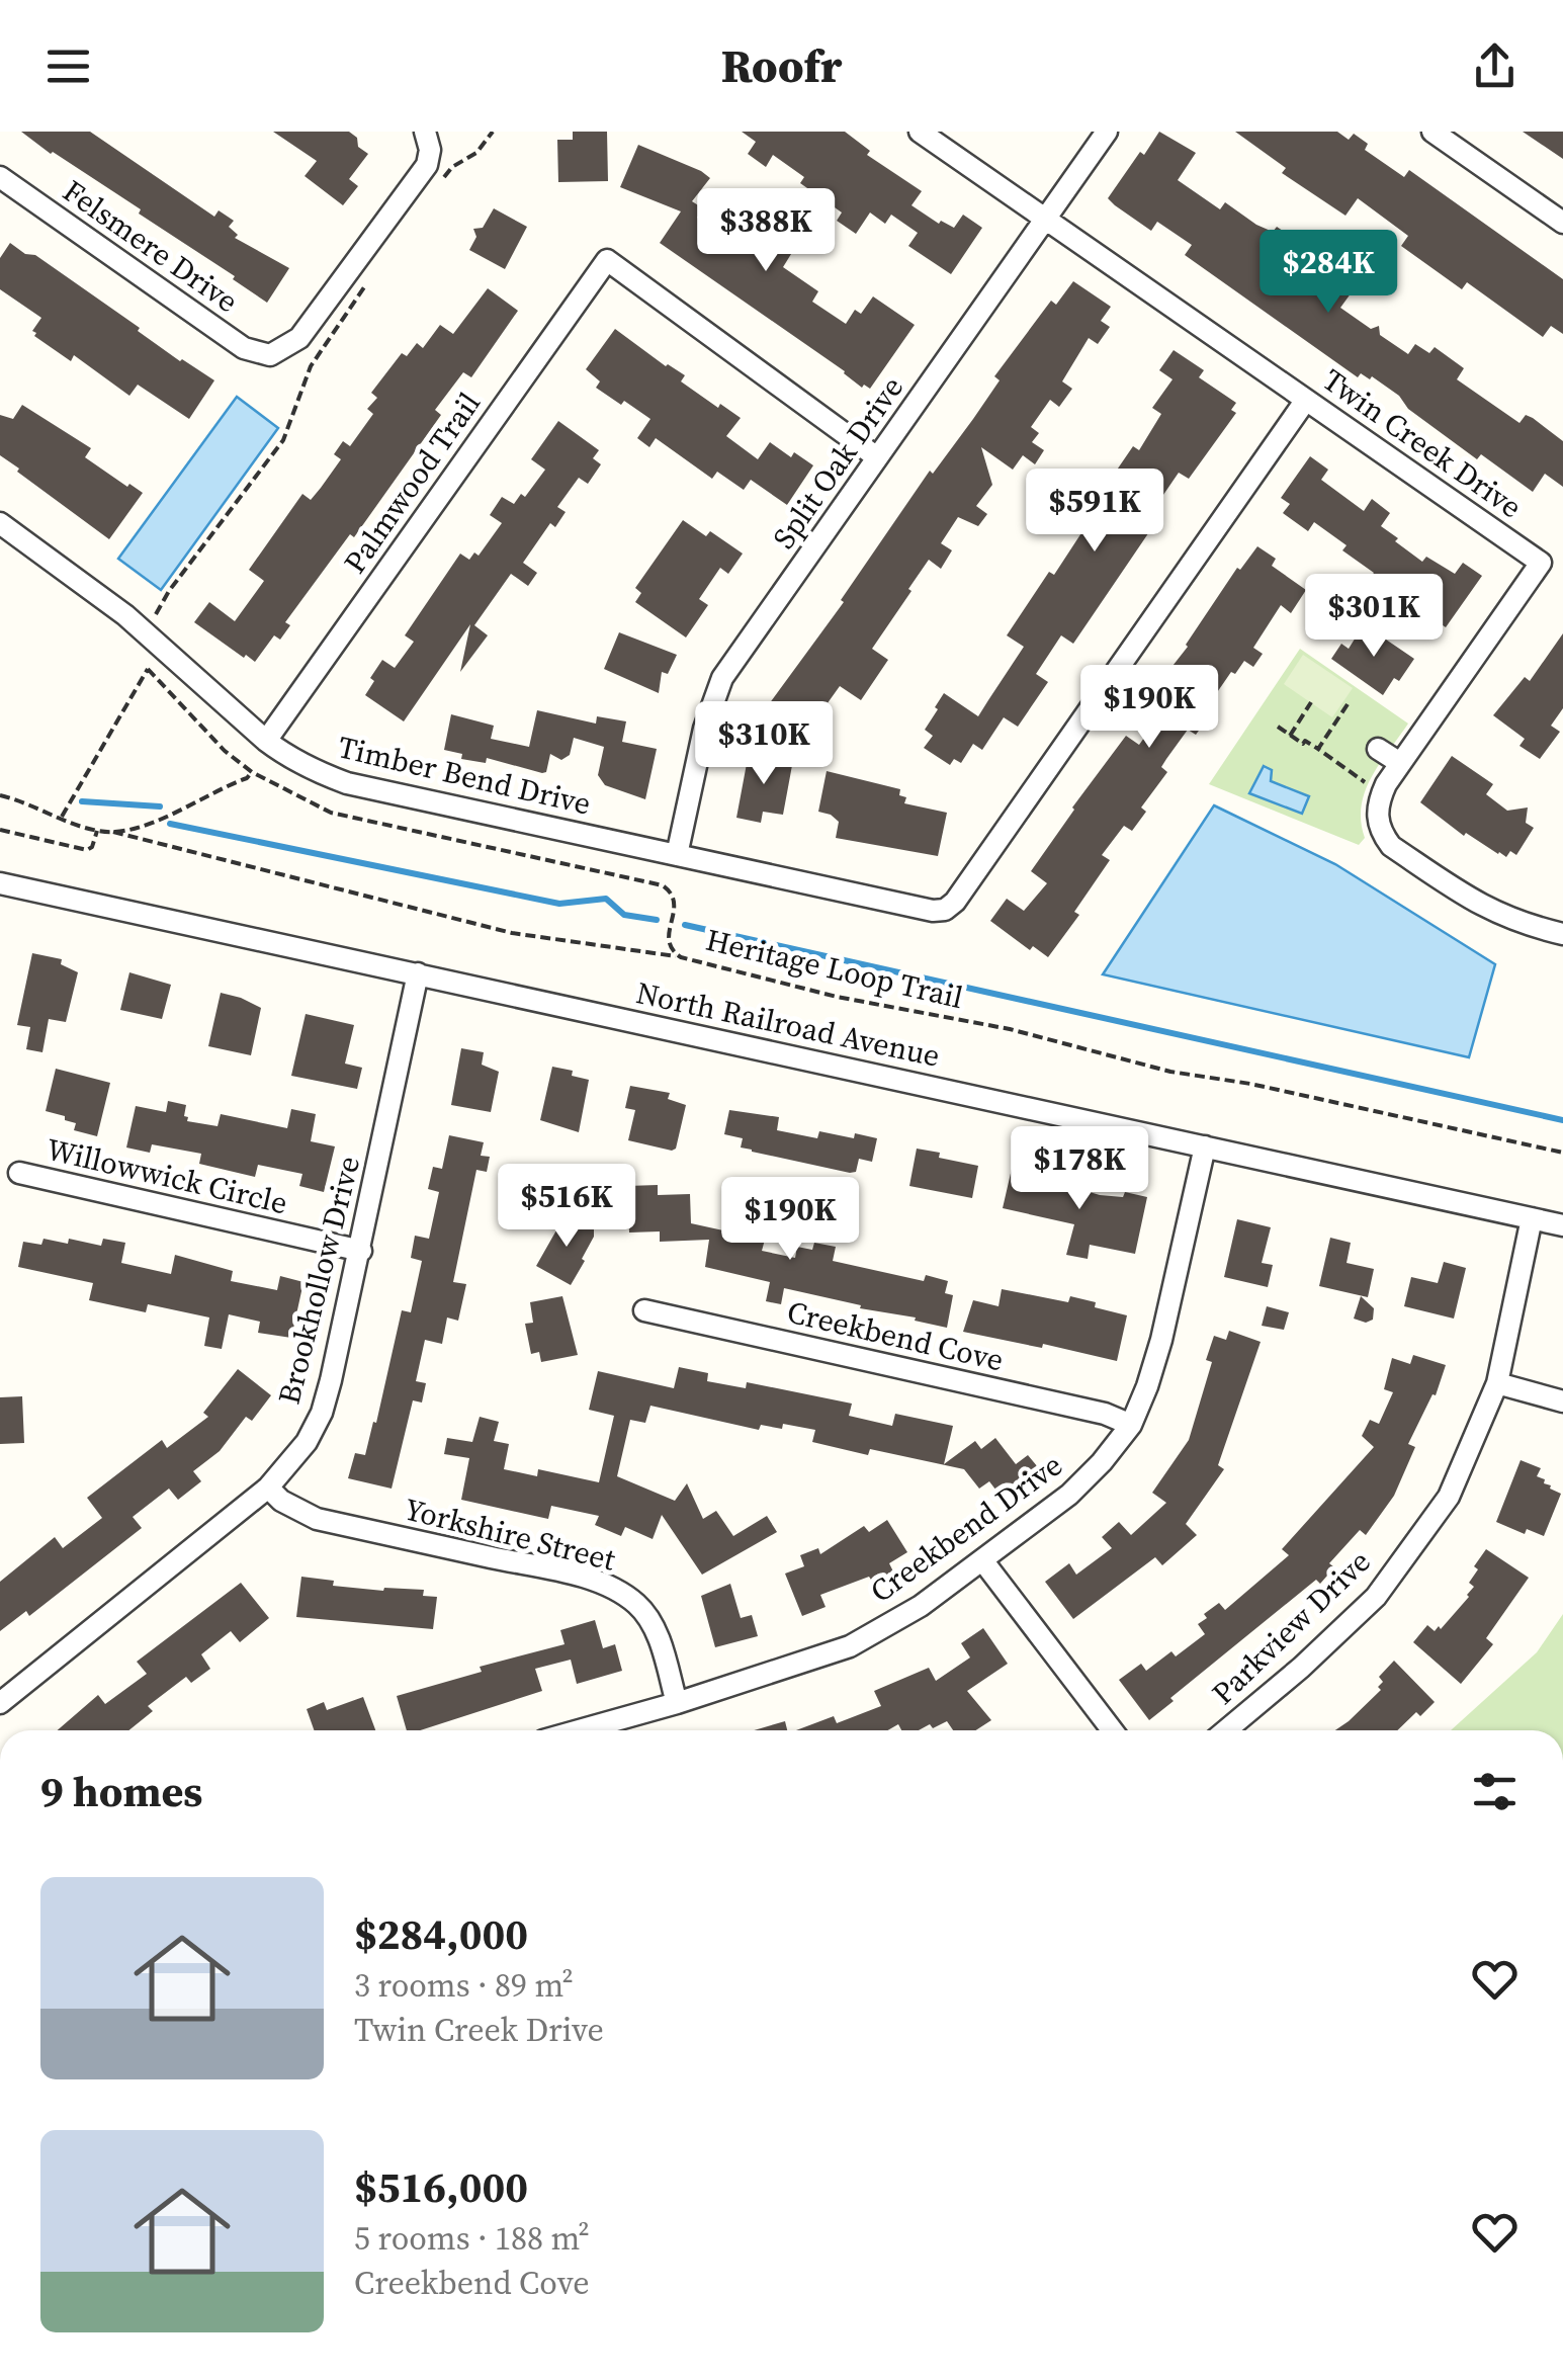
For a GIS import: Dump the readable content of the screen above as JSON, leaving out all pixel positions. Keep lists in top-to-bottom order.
{
  "streets": {
    "street": [
      "Felsmere Drive",
      "Twin Creek Drive",
      "Split Oak Drive",
      "Palmwood Trail",
      "Timber Bend Drive",
      "North Railroad Avenue",
      "Willowwick Circle",
      "Brookhollow Drive",
      "Creekbend Cove",
      "Creekbend Drive",
      "Yorkshire Street",
      "Parkview Drive"
    ],
    "path": ["Heritage Loop Trail"]
  },
  "crossings": [
    ["Twin Creek Drive", "Split Oak Drive"],
    ["Twin Creek Drive", "Timber Bend Drive"],
    ["Split Oak Drive", "Palmwood Trail"],
    ["Split Oak Drive", "Timber Bend Drive"],
    ["Palmwood Trail", "Timber Bend Drive"],
    ["North Railroad Avenue", "Brookhollow Drive"],
    ["North Railroad Avenue", "Creekbend Drive"],
    ["North Railroad Avenue", "Parkview Drive"],
    ["Willowwick Circle", "Brookhollow Drive"],
    ["Brookhollow Drive", "Yorkshire Street"],
    ["Creekbend Cove", "Creekbend Drive"],
    ["Creekbend Drive", "Yorkshire Street"]
  ],
  "page": {
    "header": "Roofr",
    "price": [
      "$388K",
      "$284K",
      "$591K",
      "$301K",
      "$190K",
      "$310K",
      "$178K",
      "$516K",
      "$190K"
    ],
    "heading": "9 homes",
    "list": [
      {
        "name": "$284,000",
        "note": "3 rooms · 89 m² · Twin Creek Drive"
      },
      {
        "name": "$516,000",
        "note": "5 rooms · 188 m² · Creekbend Cove"
      }
    ]
  }
}
